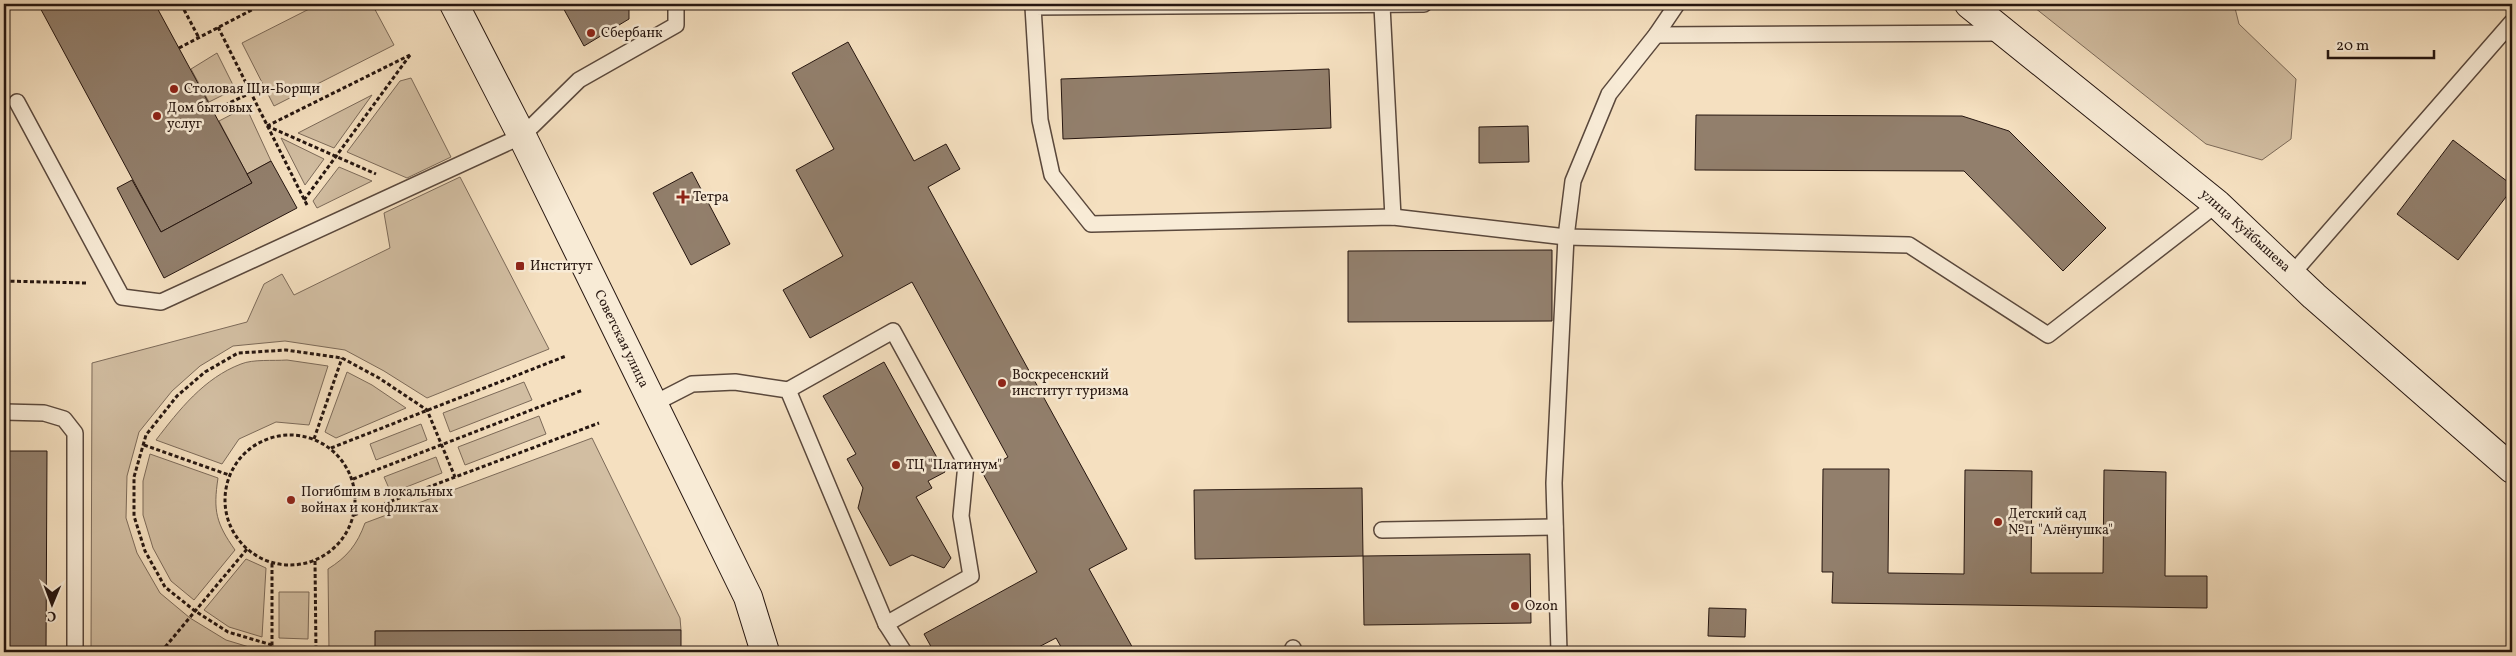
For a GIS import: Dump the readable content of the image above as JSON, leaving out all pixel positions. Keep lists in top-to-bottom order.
{
  "streets": {
    "street": ["улица Куйбышева", "Советская улица"]
  },
  "places": {
    "other": [
      "Сбербанк",
      "Столовая Щи-Борщи",
      "Дом бытовых услуг",
      "Воскресенский институт туризма",
      "ТЦ \"Платинум\"",
      "Погибшим в локальных войнах и конфликтах",
      "Детский сад №11 \"Алёнушка\"",
      "Ozon"
    ],
    "health": ["Тетра"],
    "transit": ["Институт"]
  },
  "scale_bar": "20 m",
  "north": "bottom"
}
